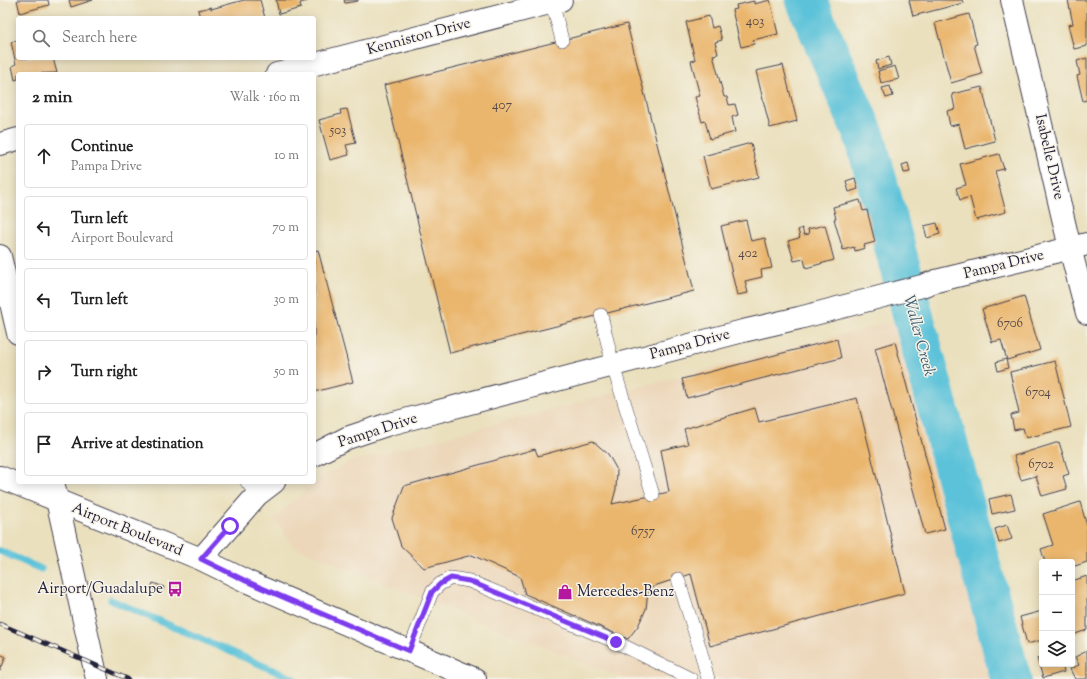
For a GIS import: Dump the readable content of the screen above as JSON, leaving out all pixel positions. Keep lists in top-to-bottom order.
{
  "streets": {
    "street": [
      "Kenniston Drive",
      "Isabelle Drive",
      "Pampa Drive",
      "Airport Boulevard"
    ]
  },
  "crossings": [
    ["Isabelle Drive", "Pampa Drive"]
  ],
  "water": ["Waller Creek"],
  "places": {
    "bus stop": ["Airport/Guadalupe"],
    "shop": ["Mercedes-Benz"]
  },
  "house_numbers": [
    "403",
    "407",
    "503",
    "402",
    "6706",
    "6704",
    "6702",
    "6757"
  ],
  "page": {
    "search": "Search here",
    "heading": ["2 min", "Walk · 160 m"],
    "list": [
      ["Continue", "Pampa Drive", "10 m"],
      ["Turn left", "Airport Boulevard", "70 m"],
      ["Turn left", "30 m"],
      ["Turn right", "50 m"],
      "Arrive at destination"
    ],
    "map_buttons": ["+", "−"]
  }
}
